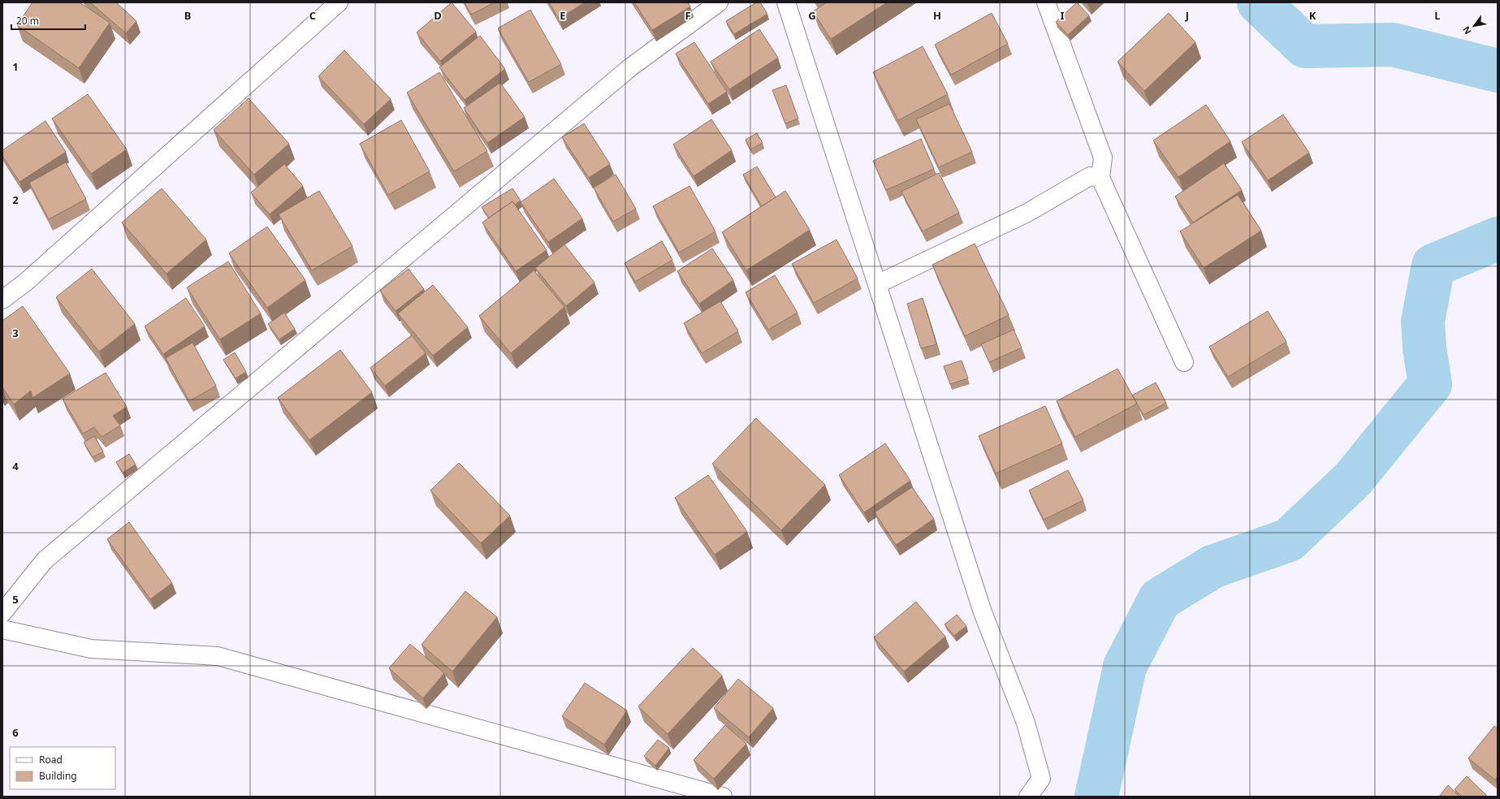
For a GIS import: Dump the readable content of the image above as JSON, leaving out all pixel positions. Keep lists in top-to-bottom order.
{
  "legend": ["Road", "Building"],
  "scale_bar": "20 m",
  "north": "bottom left",
  "grid": {
    "columns": [
      "B",
      "C",
      "D",
      "E",
      "F",
      "G",
      "H",
      "I",
      "J",
      "K",
      "L"
    ],
    "rows": [
      "1",
      "2",
      "3",
      "4",
      "5",
      "6"
    ]
  }
}
